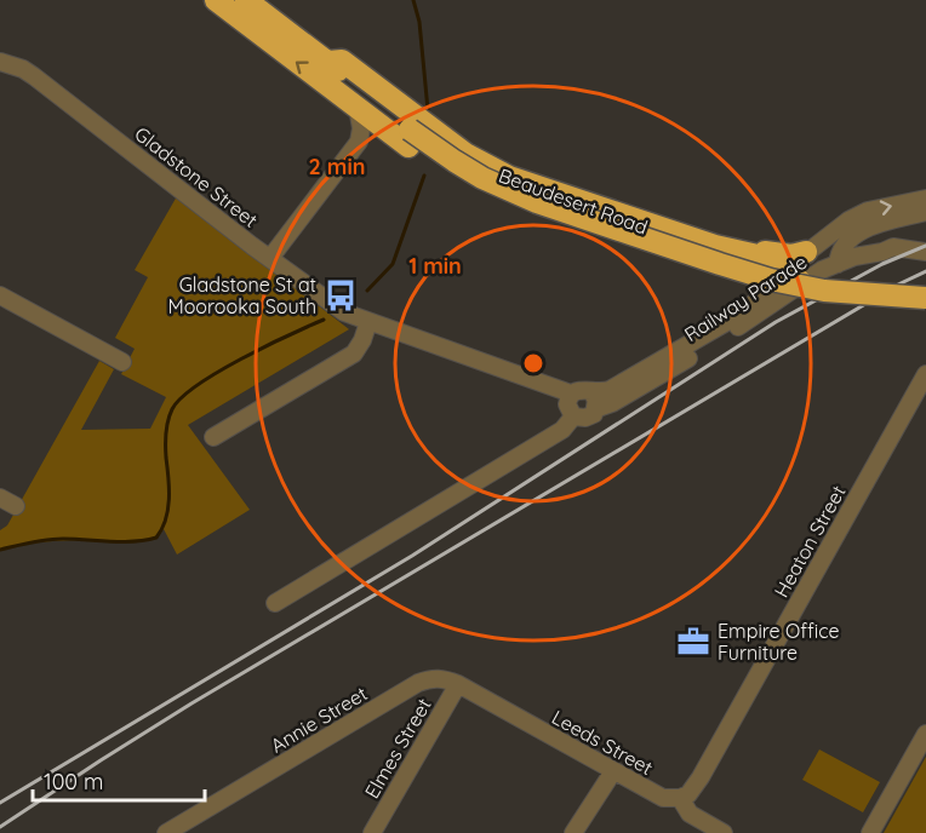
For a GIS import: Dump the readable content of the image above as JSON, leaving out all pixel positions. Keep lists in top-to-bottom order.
{
  "streets": {
    "highway": ["Beaudesert Road"],
    "street": [
      "Gladstone Street",
      "Railway Parade",
      "Heaton Street",
      "Annie Street",
      "Leeds Street",
      "Elmes Street"
    ]
  },
  "crossings": [
    ["Gladstone Street", "Railway Parade"],
    ["Heaton Street", "Leeds Street"],
    ["Annie Street", "Leeds Street"],
    ["Annie Street", "Elmes Street"],
    ["Leeds Street", "Elmes Street"]
  ],
  "places": {
    "bus stop": ["Gladstone St at Moorooka South"],
    "office": ["Empire Office Furniture"]
  },
  "scale_bar": "100 m",
  "rings": ["2 min", "1 min"]
}
